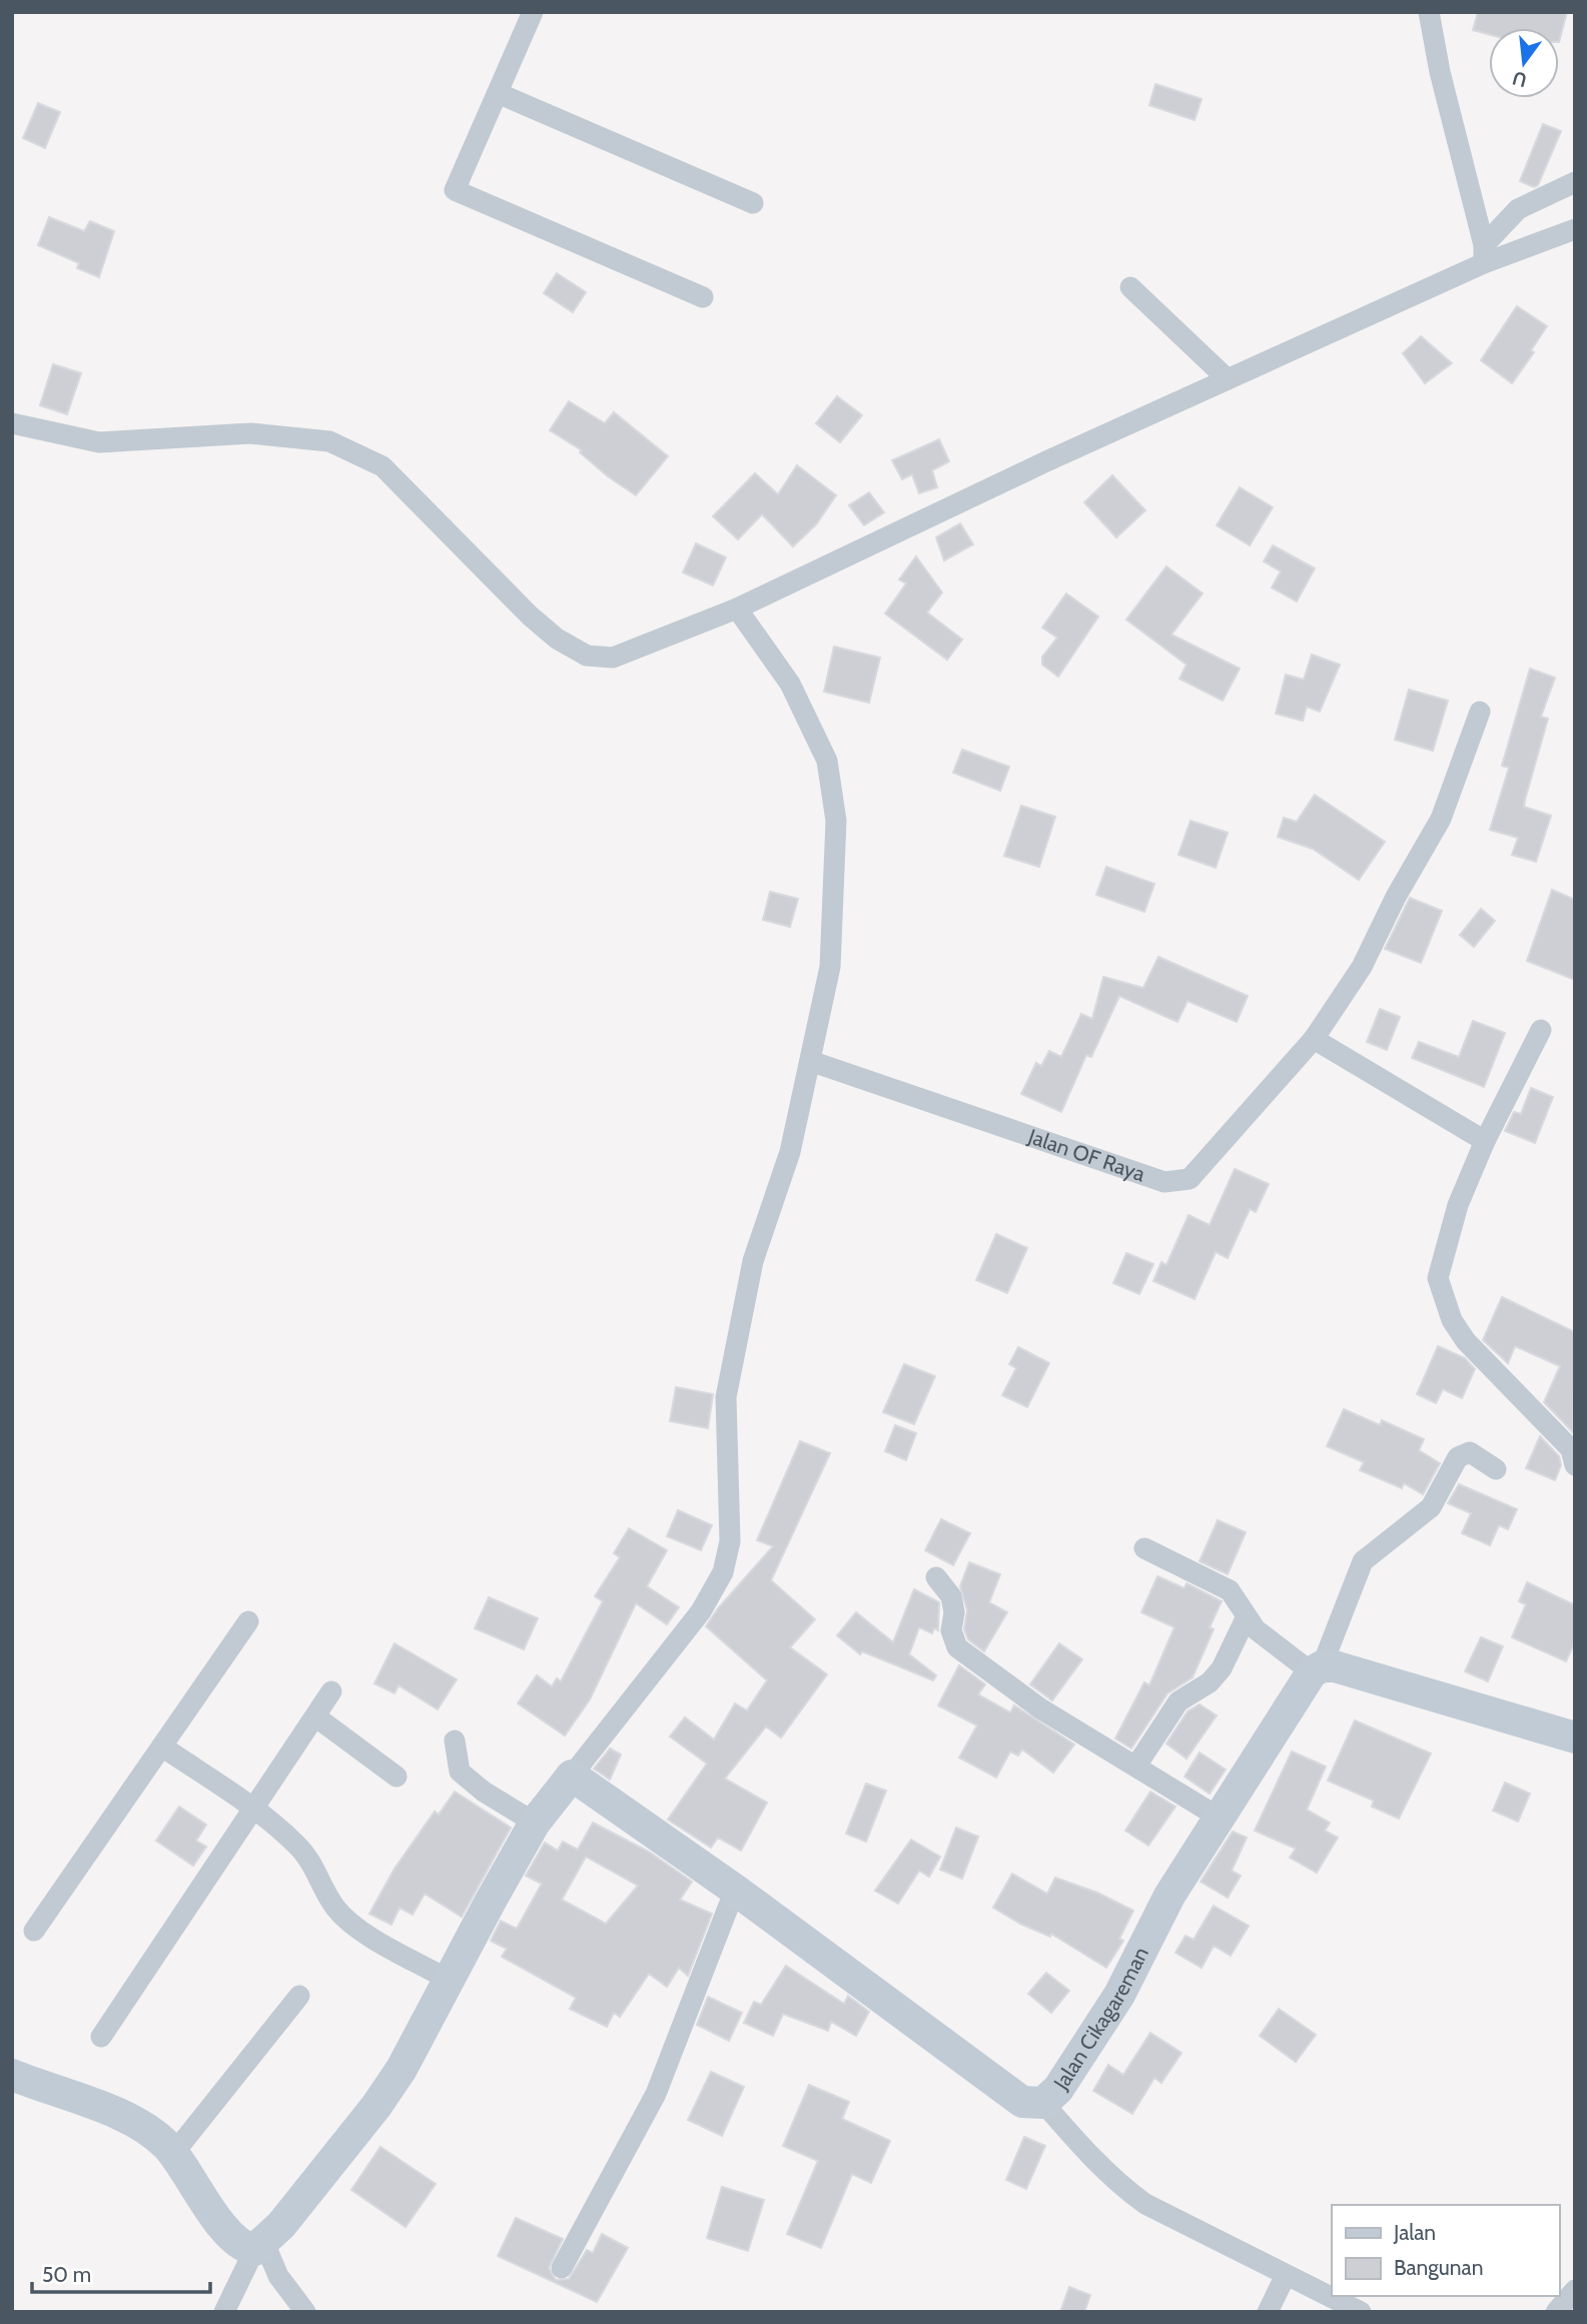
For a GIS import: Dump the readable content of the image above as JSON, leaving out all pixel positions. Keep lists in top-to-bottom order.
{
  "streets": {
    "street": ["Jalan OF Raya", "Jalan Cikagareman"]
  },
  "legend": ["Jalan", "Bangunan"],
  "scale_bar": "50 m",
  "north": "bottom"
}
